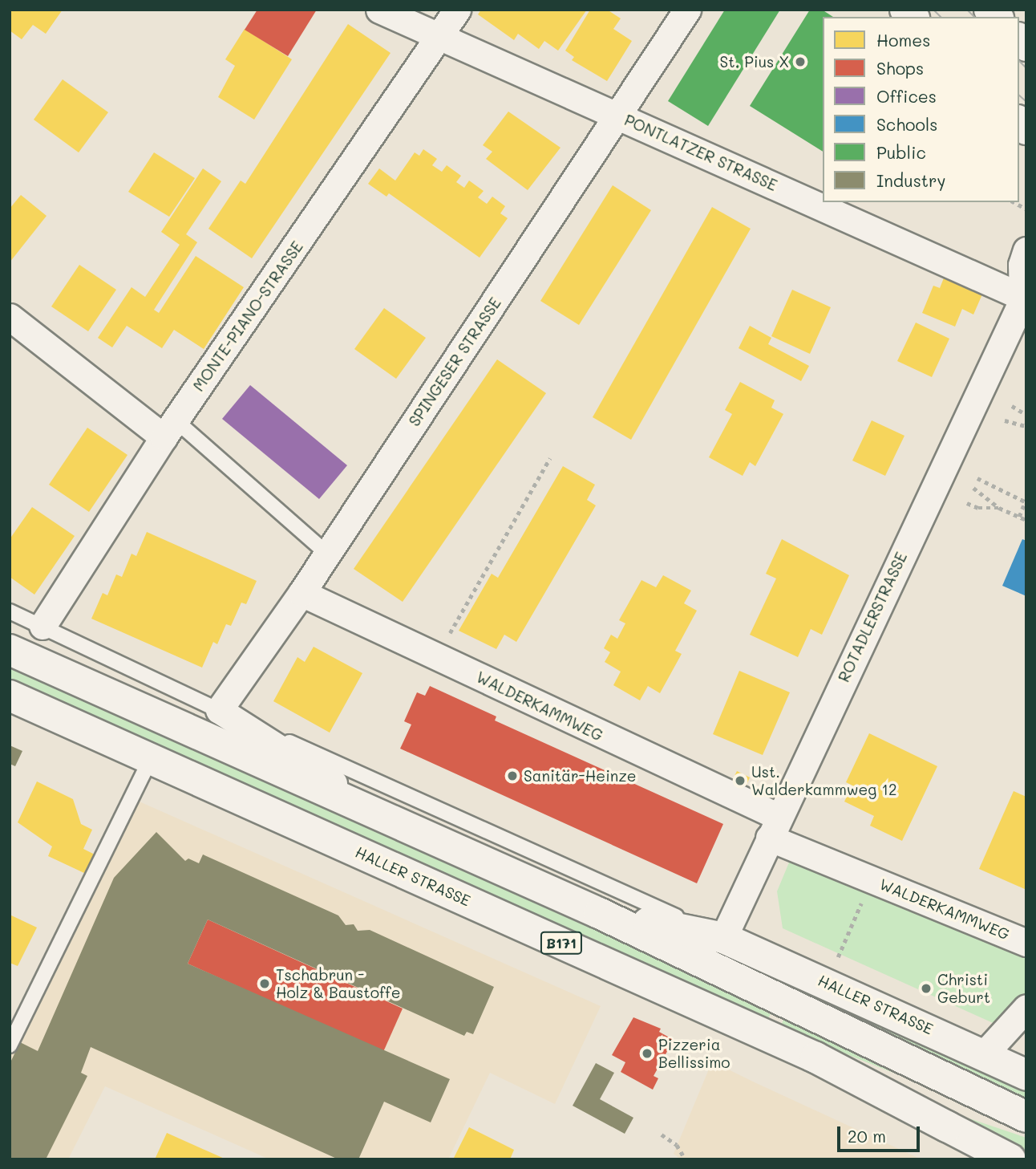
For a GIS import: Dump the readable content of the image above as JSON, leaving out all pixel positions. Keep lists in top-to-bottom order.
{
  "streets": {
    "main road": ["HALLER STRASSE", "B171"],
    "street": [
      "PONTLATZER STRASSE",
      "MONTE-PIANO-STRASSE",
      "SPINGESER STRASSE",
      "ROTADLERSTRASSE",
      "WALDERKAMMWEG"
    ]
  },
  "crossings": [
    ["PONTLATZER STRASSE", "MONTE-PIANO-STRASSE"],
    ["PONTLATZER STRASSE", "SPINGESER STRASSE"],
    ["PONTLATZER STRASSE", "ROTADLERSTRASSE"],
    ["SPINGESER STRASSE", "WALDERKAMMWEG"],
    ["SPINGESER STRASSE", "HALLER STRASSE"],
    ["ROTADLERSTRASSE", "WALDERKAMMWEG"],
    ["ROTADLERSTRASSE", "HALLER STRASSE"]
  ],
  "places": [
    "St. Pius X",
    "Sanitär-Heinze",
    "Ust. Walderkammweg 12",
    "Tschabrun - Holz & Baustoffe",
    "Christi Geburt",
    "Pizzeria Bellissimo"
  ],
  "legend": [
    "Homes",
    "Shops",
    "Offices",
    "Schools",
    "Public",
    "Industry"
  ],
  "scale_bar": "20 m"
}
